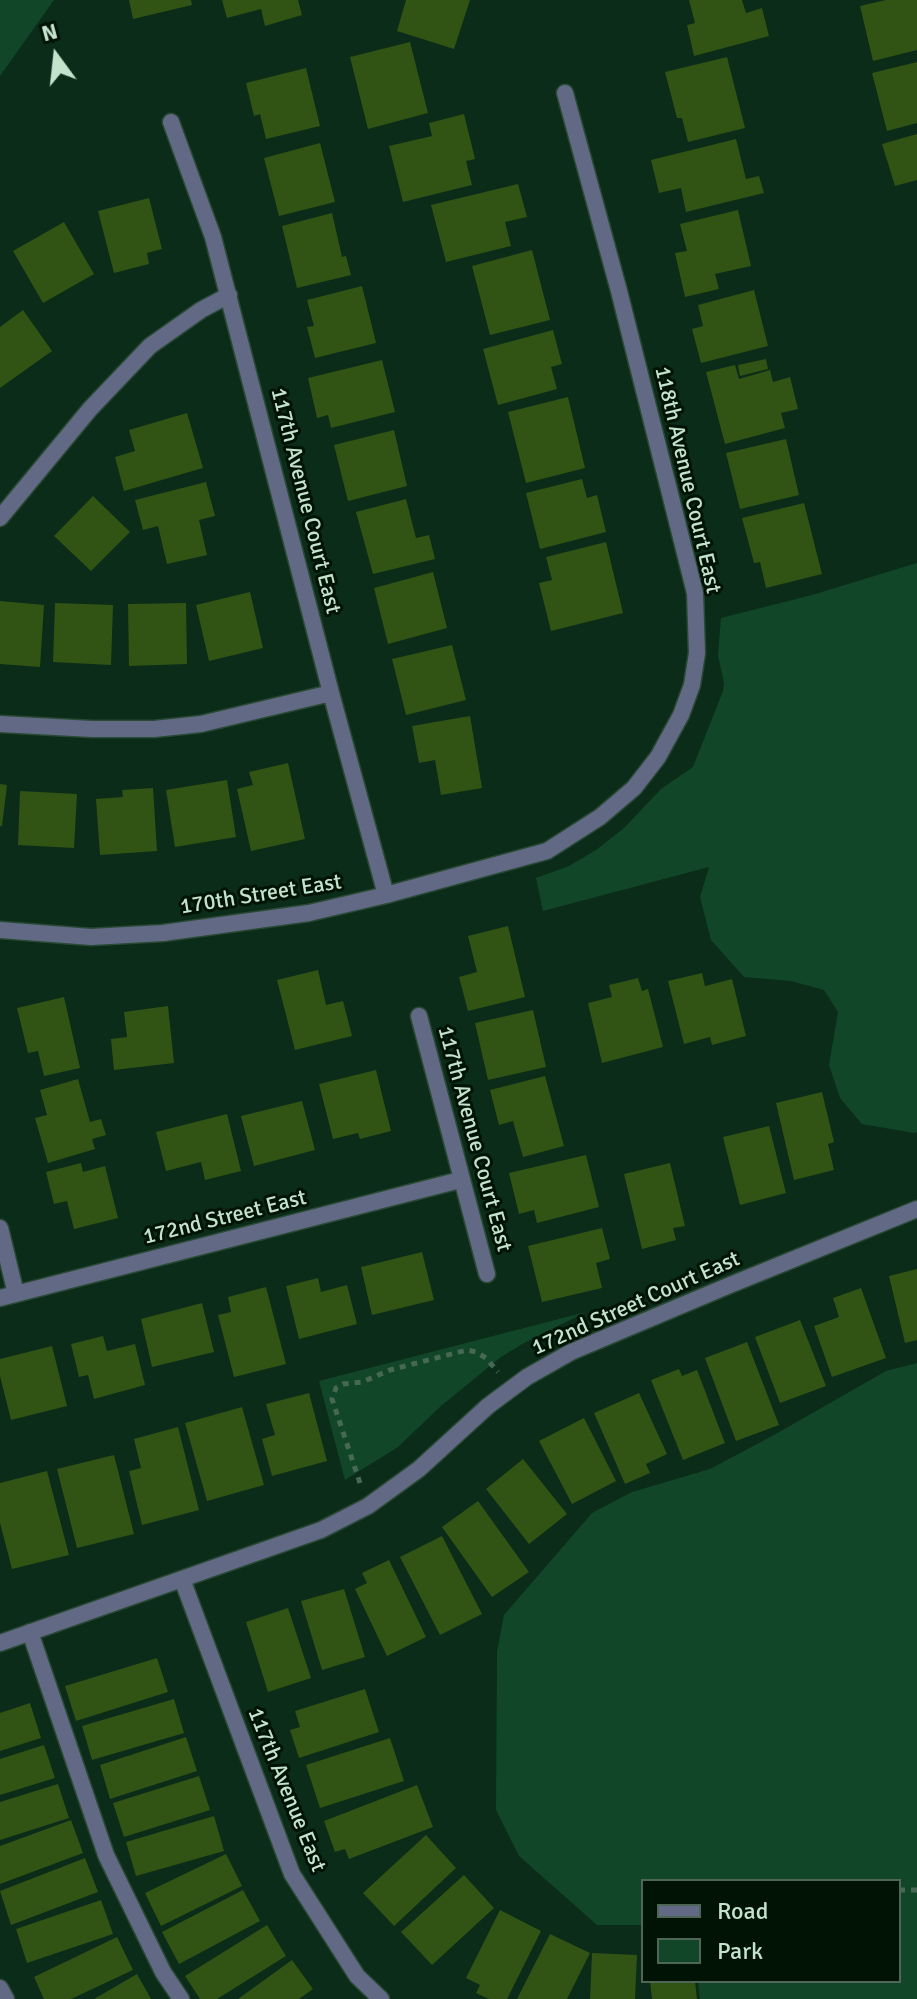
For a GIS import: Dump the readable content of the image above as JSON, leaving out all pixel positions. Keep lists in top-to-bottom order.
{
  "streets": {
    "street": [
      "118th Avenue Court East",
      "117th Avenue Court East",
      "170th Street East",
      "172nd Street East",
      "172nd Street Court East",
      "117th Avenue East"
    ]
  },
  "crossings": [
    ["118th Avenue Court East", "170th Street East"],
    ["117th Avenue Court East", "170th Street East"],
    ["117th Avenue Court East", "172nd Street East"],
    ["172nd Street Court East", "117th Avenue East"]
  ],
  "legend": ["Road", "Park"],
  "north": "top"
}
